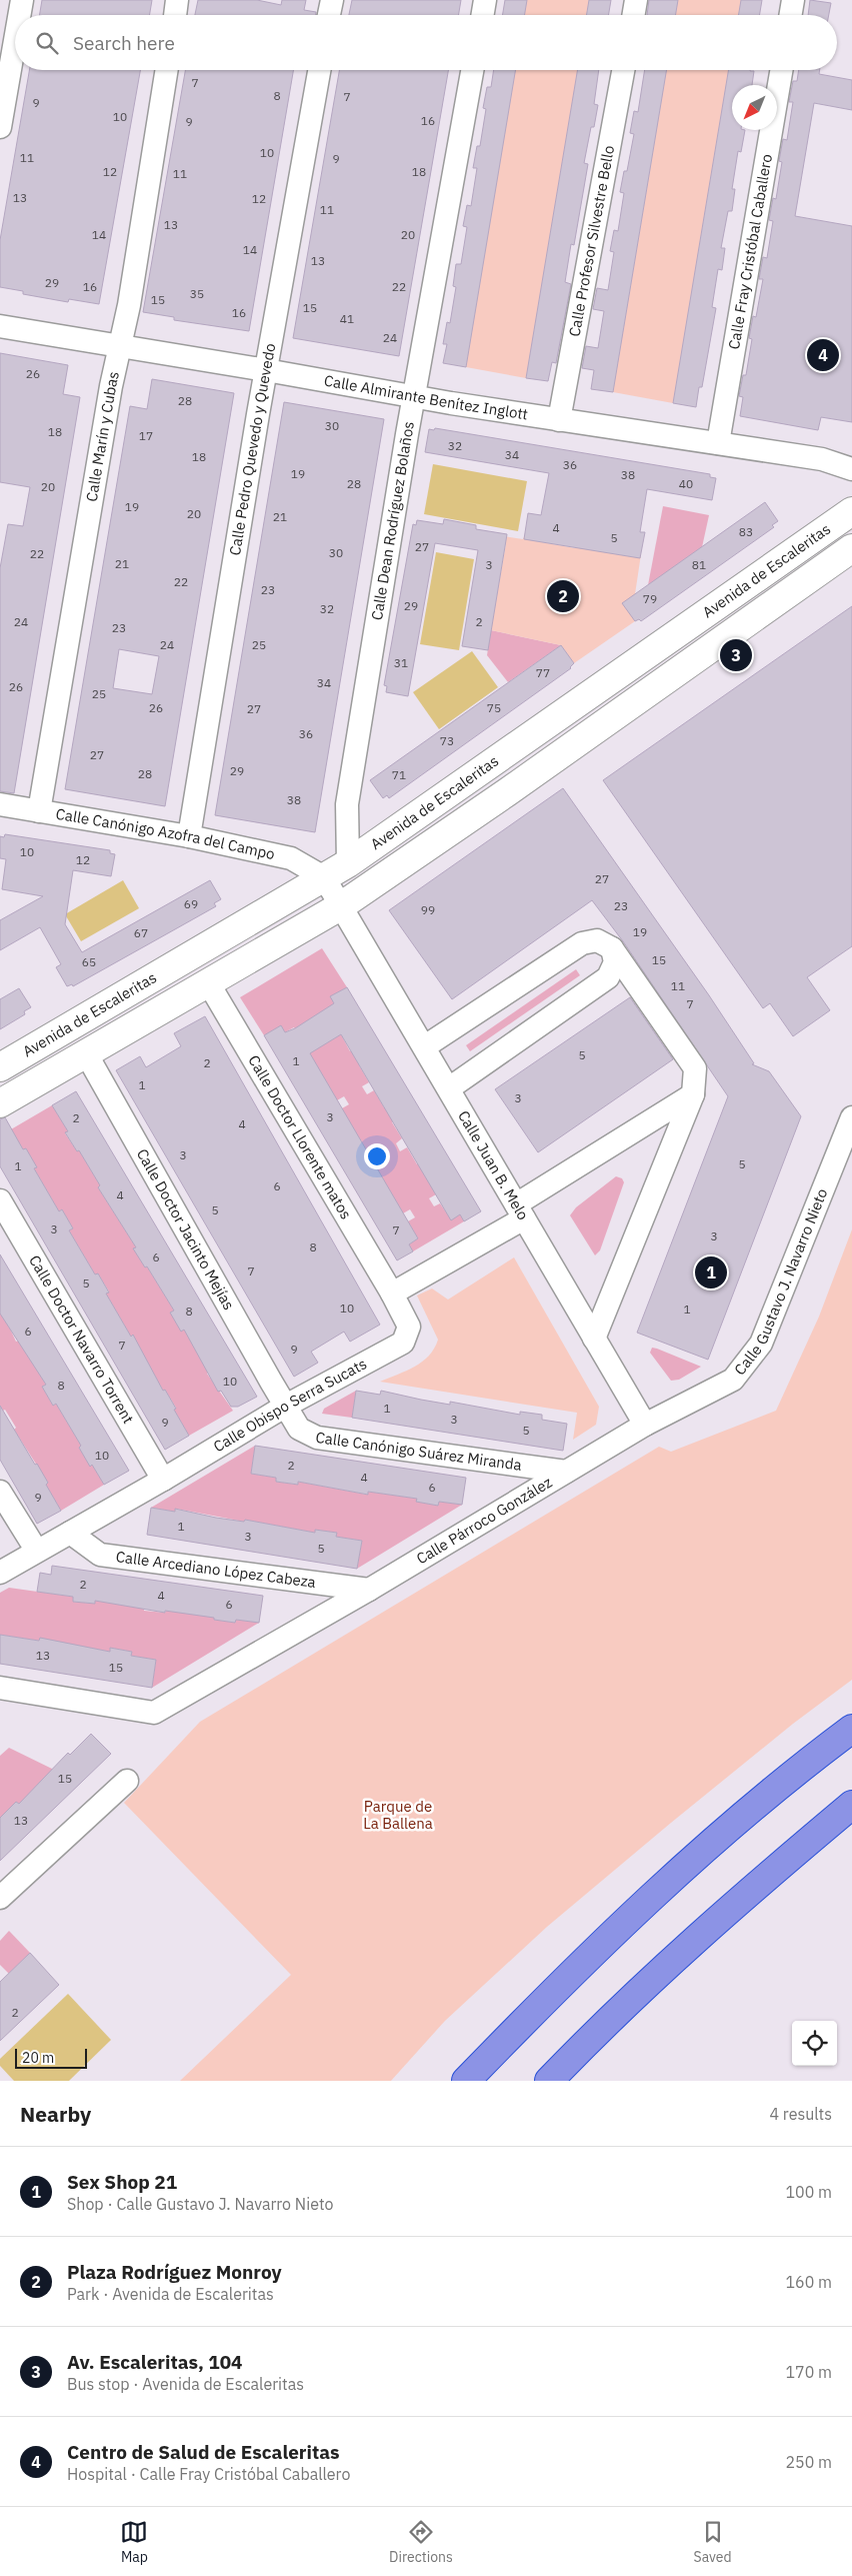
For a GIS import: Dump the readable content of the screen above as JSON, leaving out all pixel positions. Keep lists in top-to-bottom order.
{
  "streets": {
    "street": [
      "Calle Profesor Silvestre Bello",
      "Calle Fray Cristóbal Caballero",
      "Calle Almirante Benítez Inglott",
      "Calle Marín y Cubas",
      "Calle Pedro Quevedo y Quevedo",
      "Calle Dean Rodríguez Bolaños",
      "Avenida de Escaleritas",
      "Calle Canónigo Azofra del Campo",
      "Calle Doctor Llorente matos",
      "Calle Juan B. Melo",
      "Calle Doctor Jacinto Mejías",
      "Calle Gustavo J. Navarro Nieto",
      "Calle Doctor Navarro Torrent",
      "Calle Obispo Serra Sucats",
      "Calle Canónigo Suárez Miranda",
      "Calle Párroco González",
      "Calle Arcediano López Cabeza"
    ]
  },
  "crossings": [
    ["Calle Profesor Silvestre Bello", "Calle Almirante Benítez Inglott"],
    ["Calle Fray Cristóbal Caballero", "Calle Almirante Benítez Inglott"],
    ["Calle Almirante Benítez Inglott", "Calle Marín y Cubas"],
    ["Calle Almirante Benítez Inglott", "Calle Pedro Quevedo y Quevedo"],
    ["Calle Almirante Benítez Inglott", "Calle Dean Rodríguez Bolaños"],
    ["Calle Marín y Cubas", "Calle Canónigo Azofra del Campo"],
    ["Calle Pedro Quevedo y Quevedo", "Calle Canónigo Azofra del Campo"],
    ["Calle Dean Rodríguez Bolaños", "Avenida de Escaleritas"],
    ["Avenida de Escaleritas", "Calle Canónigo Azofra del Campo"],
    ["Avenida de Escaleritas", "Calle Doctor Llorente matos"],
    ["Avenida de Escaleritas", "Calle Juan B. Melo"],
    ["Avenida de Escaleritas", "Calle Doctor Jacinto Mejías"],
    ["Calle Canónigo Azofra del Campo", "Calle Juan B. Melo"],
    ["Calle Doctor Llorente matos", "Calle Obispo Serra Sucats"],
    ["Calle Juan B. Melo", "Calle Gustavo J. Navarro Nieto"],
    ["Calle Juan B. Melo", "Calle Párroco González"],
    ["Calle Doctor Jacinto Mejías", "Calle Obispo Serra Sucats"],
    ["Calle Doctor Jacinto Mejías", "Calle Canónigo Suárez Miranda"],
    ["Calle Gustavo J. Navarro Nieto", "Calle Párroco González"],
    ["Calle Doctor Navarro Torrent", "Calle Obispo Serra Sucats"],
    ["Calle Obispo Serra Sucats", "Calle Canónigo Suárez Miranda"],
    ["Calle Obispo Serra Sucats", "Calle Arcediano López Cabeza"],
    ["Calle Canónigo Suárez Miranda", "Calle Párroco González"],
    ["Calle Párroco González", "Calle Arcediano López Cabeza"]
  ],
  "parks": ["Parque de La Ballena"],
  "house_numbers": [
    "7",
    "8",
    "7",
    "9",
    "10",
    "16",
    "9",
    "10",
    "11",
    "9",
    "12",
    "18",
    "11",
    "13",
    "12",
    "11",
    "13",
    "14",
    "20",
    "14",
    "13",
    "29",
    "16",
    "22",
    "35",
    "15",
    "15",
    "16",
    "41",
    "24",
    "26",
    "28",
    "30",
    "18",
    "17",
    "32",
    "34",
    "18",
    "36",
    "19",
    "38",
    "28",
    "40",
    "20",
    "19",
    "20",
    "21",
    "4",
    "83",
    "5",
    "27",
    "30",
    "22",
    "21",
    "3",
    "81",
    "22",
    "23",
    "79",
    "29",
    "32",
    "24",
    "2",
    "23",
    "24",
    "25",
    "31",
    "77",
    "34",
    "26",
    "25",
    "26",
    "75",
    "27",
    "36",
    "73",
    "27",
    "29",
    "28",
    "71",
    "38",
    "10",
    "12",
    "27",
    "69",
    "23",
    "99",
    "19",
    "67",
    "15",
    "65",
    "11",
    "7",
    "5",
    "1",
    "2",
    "1",
    "3",
    "3",
    "2",
    "4",
    "3",
    "5",
    "1",
    "6",
    "4",
    "5",
    "3",
    "7",
    "3",
    "8",
    "6",
    "7",
    "5",
    "10",
    "1",
    "8",
    "6",
    "7",
    "9",
    "10",
    "8",
    "1",
    "3",
    "9",
    "5",
    "10",
    "2",
    "4",
    "6",
    "9",
    "1",
    "3",
    "5",
    "2",
    "4",
    "6",
    "13",
    "15",
    "15",
    "13",
    "2"
  ],
  "scale_bar": "20 m",
  "north": "bottom left",
  "page": {
    "search": "Search here",
    "pins": [
      "4",
      "2",
      "3",
      "1"
    ],
    "scale": "20 m",
    "heading": ["Nearby", "4 results"],
    "list": [
      {
        "mark": "1",
        "name": "Sex Shop 21",
        "note": "Shop · Calle Gustavo J. Navarro Nieto",
        "value": "100 m"
      },
      {
        "mark": "2",
        "name": "Plaza Rodríguez Monroy",
        "note": "Park · Avenida de Escaleritas",
        "value": "160 m"
      },
      {
        "mark": "3",
        "name": "Av. Escaleritas, 104",
        "note": "Bus stop · Avenida de Escaleritas",
        "value": "170 m"
      },
      {
        "mark": "4",
        "name": "Centro de Salud de Escaleritas",
        "note": "Hospital · Calle Fray Cristóbal Caballero",
        "value": "250 m"
      }
    ],
    "nav": ["Map", "Directions", "Saved"]
  }
}
